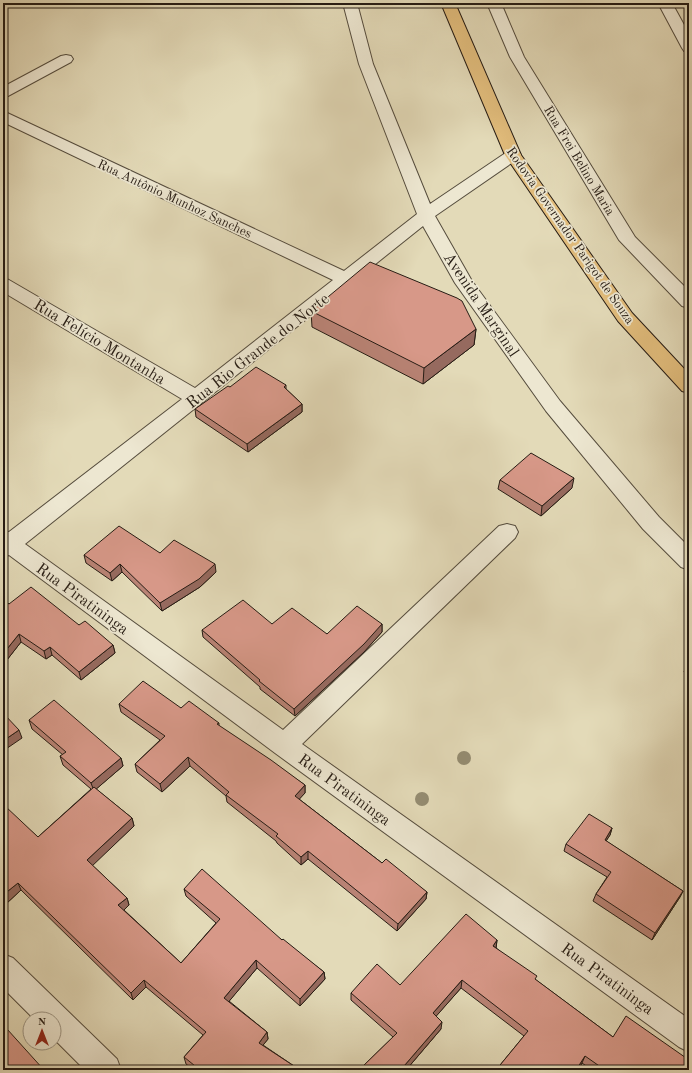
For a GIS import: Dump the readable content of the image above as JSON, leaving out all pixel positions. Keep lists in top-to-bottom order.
{
  "streets": {
    "main road": ["Rodovia Governador Parigot de Souza"],
    "street": [
      "Rua Frei Belino Maria",
      "Rua Antônio Munhoz Sanches",
      "Avenida Marginal",
      "Rua Felício Montanha",
      "Rua Rio Grande do Norte",
      "Rua Piratininga"
    ]
  },
  "crossings": [
    ["Rua Antônio Munhoz Sanches", "Rua Rio Grande do Norte"],
    ["Rodovia Governador Parigot de Souza", "Rua Rio Grande do Norte"],
    ["Avenida Marginal", "Rua Rio Grande do Norte"],
    ["Rua Felício Montanha", "Rua Rio Grande do Norte"],
    ["Rua Rio Grande do Norte", "Rua Piratininga"]
  ],
  "north": "top"
}
